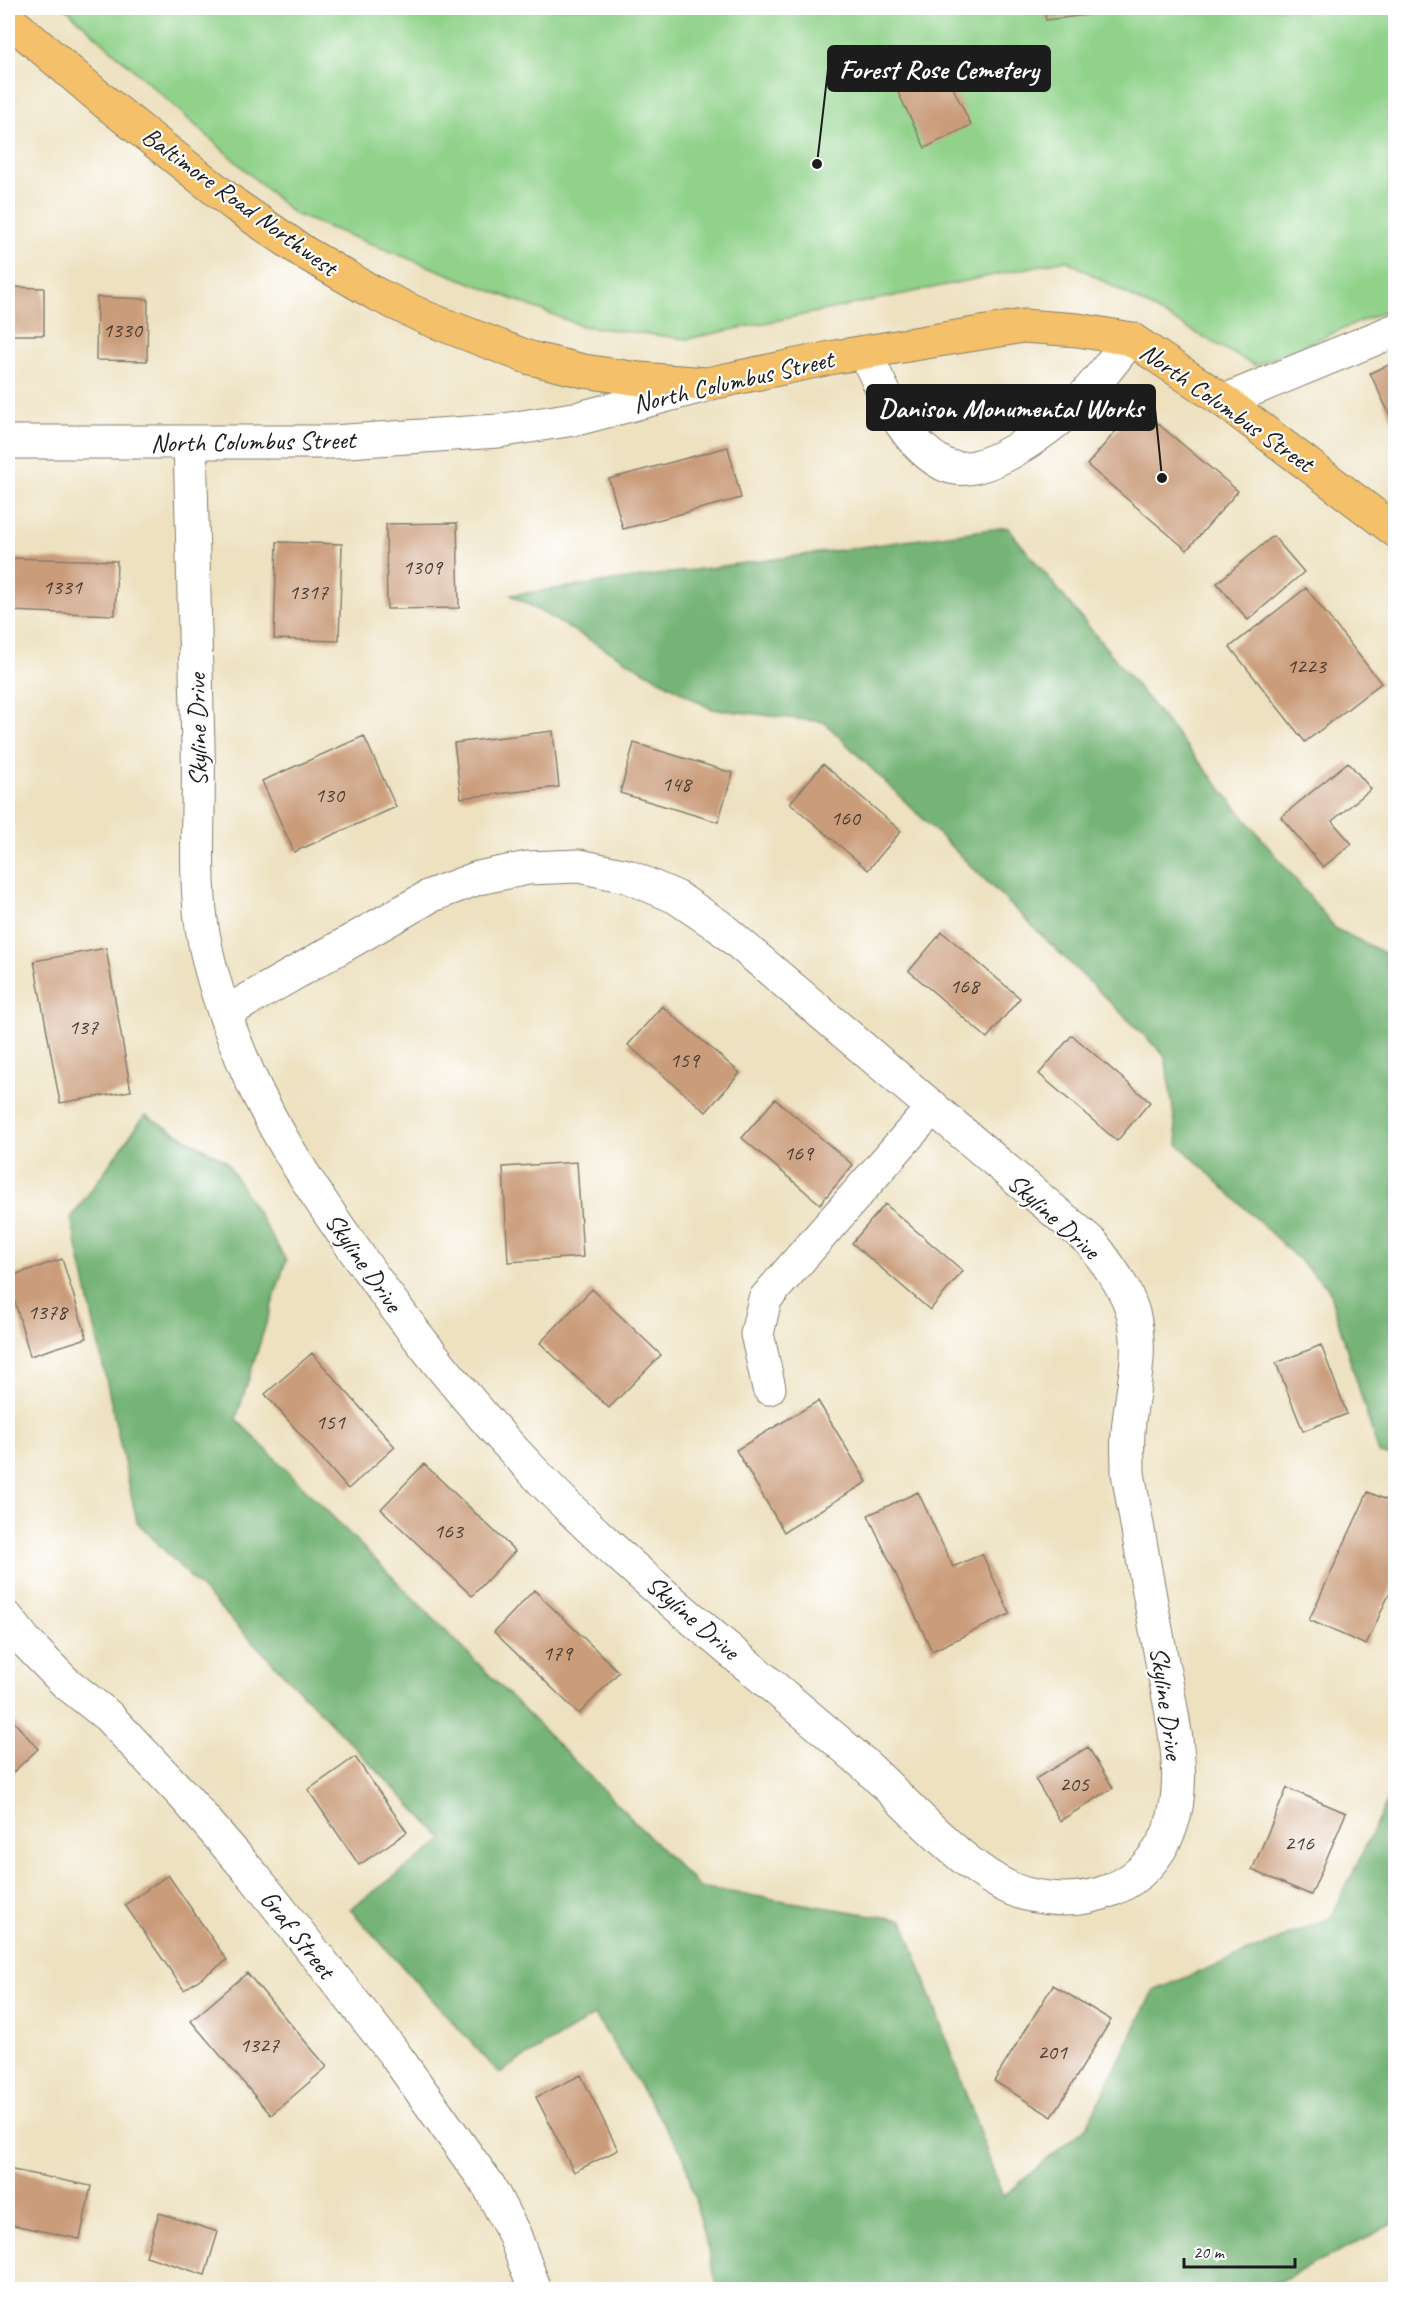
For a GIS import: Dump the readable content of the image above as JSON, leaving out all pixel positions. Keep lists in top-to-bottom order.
{
  "streets": {
    "main road": ["Baltimore Road Northwest", "North Columbus Street"],
    "street": ["Skyline Drive", "Graf Street"]
  },
  "crossings": [
    ["Baltimore Road Northwest", "North Columbus Street"],
    ["North Columbus Street", "Skyline Drive"]
  ],
  "places": ["Forest Rose Cemetery", "Danison Monumental Works"],
  "house_numbers": [
    "1330",
    "1309",
    "1331",
    "1317",
    "1223",
    "148",
    "130",
    "160",
    "168",
    "137",
    "159",
    "169",
    "1378",
    "151",
    "163",
    "179",
    "205",
    "216",
    "1327",
    "201"
  ],
  "scale_bar": "20 m"
}
